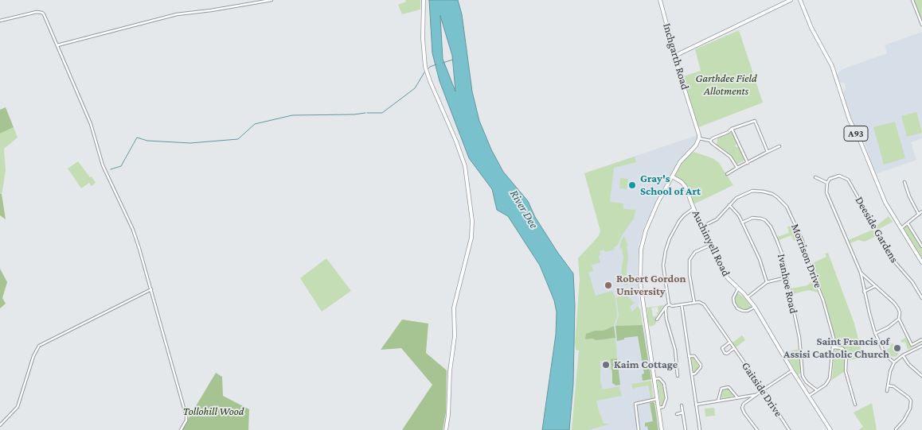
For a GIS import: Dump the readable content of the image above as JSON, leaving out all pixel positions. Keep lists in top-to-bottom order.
{
  "streets": {
    "street": [
      "Inchgarth Road",
      "A93",
      "Deeside Gardens",
      "Auchinyell Road",
      "Morrison Drive",
      "Ivanhoe Road",
      "Gaitside Drive"
    ]
  },
  "crossings": [
    ["Auchinyell Road", "Morrison Drive"]
  ],
  "water": ["River Dee"],
  "parks": ["Garthdee Field Allotments", "Tollohill Wood"],
  "places": [
    "Gray's School of Art",
    "Robert Gordon University",
    "Saint Francis of Assisi Catholic Church",
    "Kaim Cottage"
  ]
}
